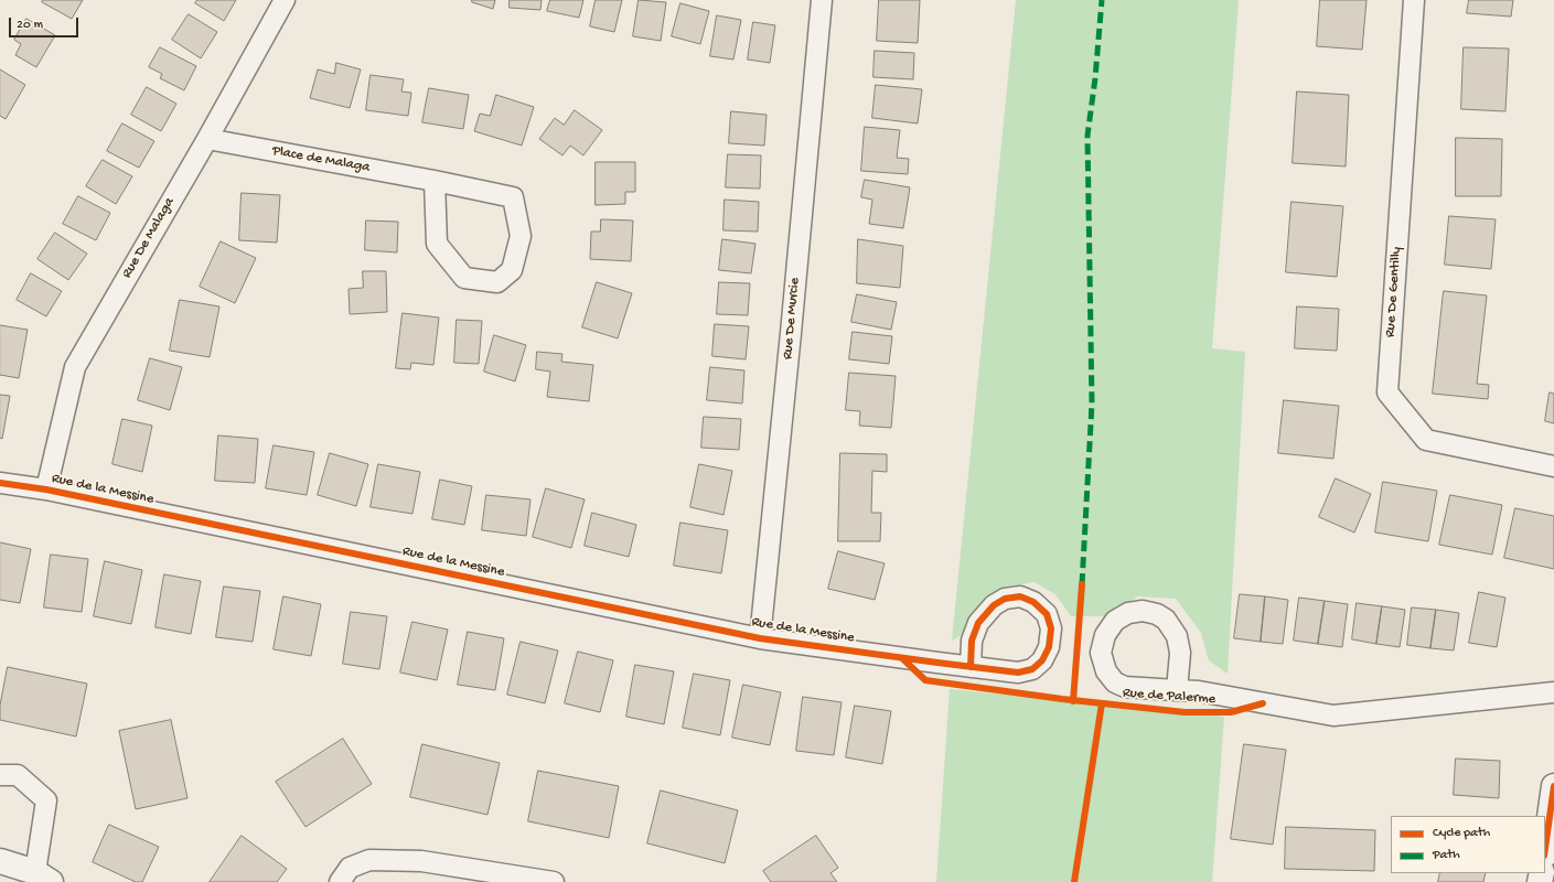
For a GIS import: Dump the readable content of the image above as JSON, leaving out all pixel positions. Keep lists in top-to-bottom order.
{
  "streets": {
    "street": [
      "Place de Malaga",
      "Rue De Malaga",
      "Rue De Gentilly",
      "Rue De Murcie",
      "Rue de la Messine",
      "Rue de Palerme"
    ]
  },
  "crossings": [
    ["Place de Malaga", "Rue De Malaga"],
    ["Rue De Malaga", "Rue de la Messine"],
    ["Rue De Murcie", "Rue de la Messine"]
  ],
  "legend": ["Cycle path", "Path"],
  "scale_bar": "20 m"
}
